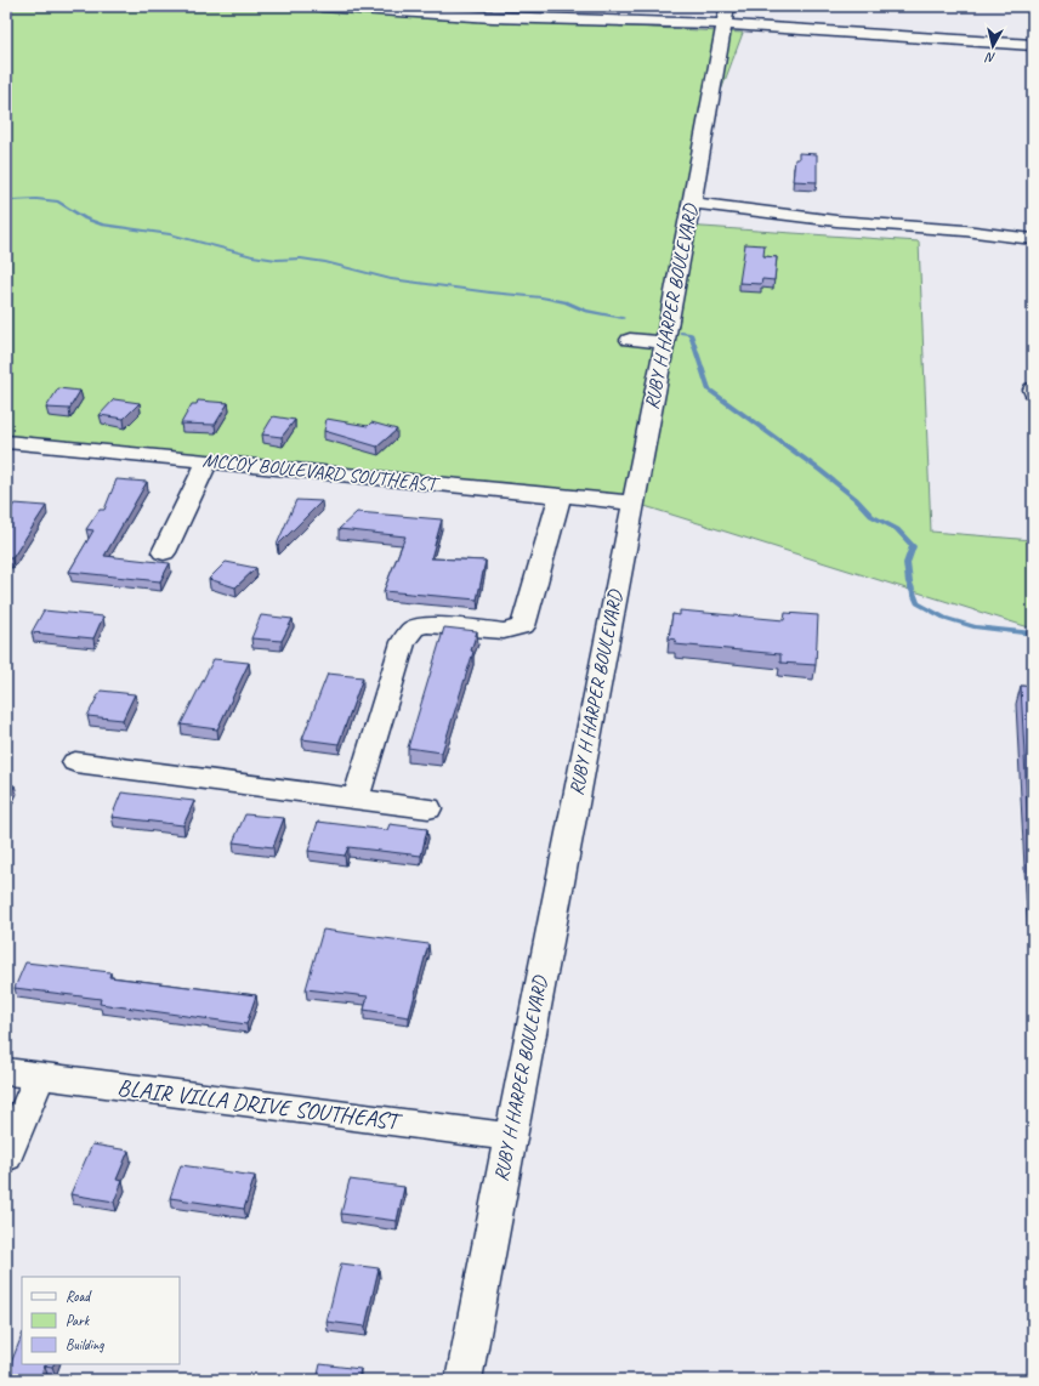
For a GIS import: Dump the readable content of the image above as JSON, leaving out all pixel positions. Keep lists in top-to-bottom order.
{
  "streets": {
    "street": ["RUBY H HARPER BOULEVARD", "MCCOY BOULEVARD SOUTHEAST", "BLAIR VILLA DRIVE SOUTHEAST"]
  },
  "crossings": [
    ["RUBY H HARPER BOULEVARD", "MCCOY BOULEVARD SOUTHEAST"],
    ["RUBY H HARPER BOULEVARD", "BLAIR VILLA DRIVE SOUTHEAST"]
  ],
  "legend": ["Road", "Park", "Building"],
  "north": "bottom"
}
